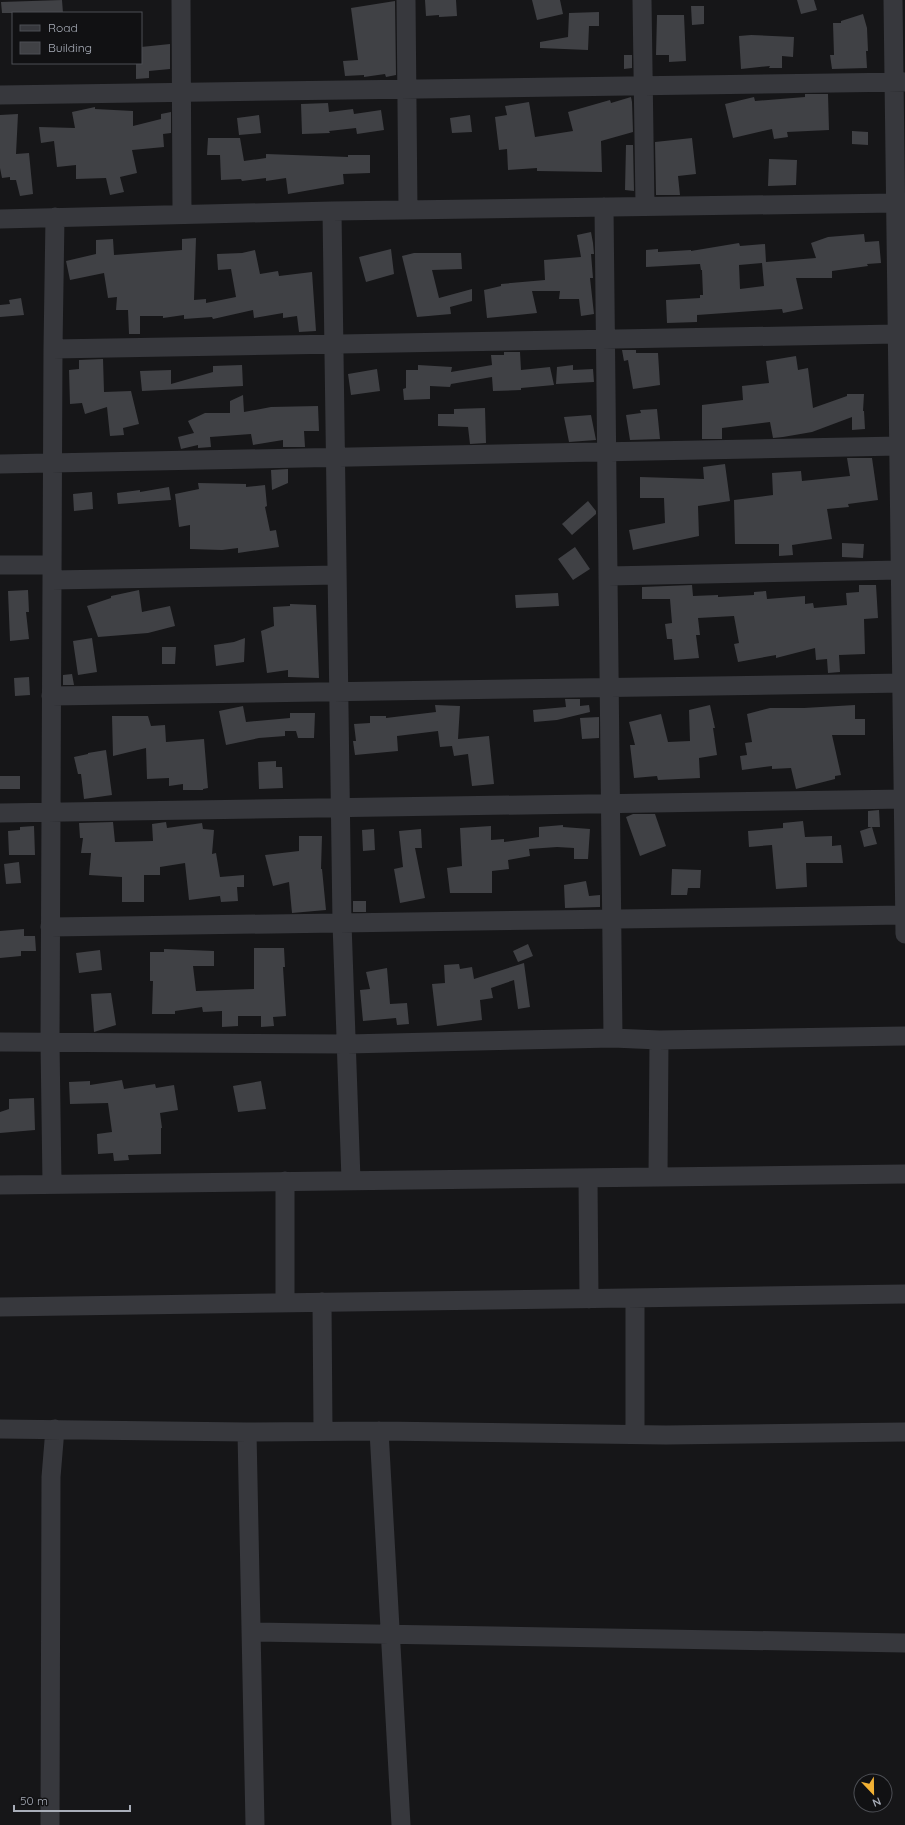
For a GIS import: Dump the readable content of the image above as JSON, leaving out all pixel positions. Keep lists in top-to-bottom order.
{
  "legend": ["Road", "Building"],
  "scale_bar": "50 m",
  "north": "bottom"
}
